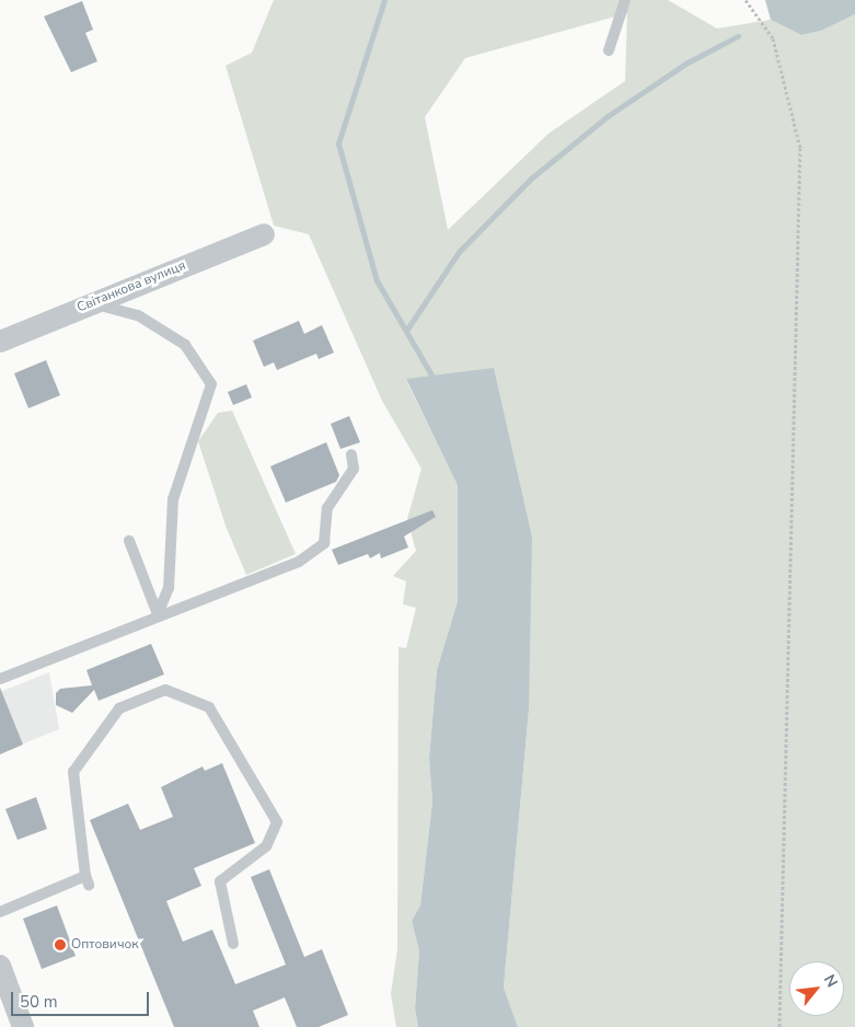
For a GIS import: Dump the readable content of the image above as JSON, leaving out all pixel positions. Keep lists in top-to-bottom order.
{
  "streets": {
    "street": ["Світанкова вулиця"]
  },
  "places": ["Оптовичок"],
  "scale_bar": "50 m",
  "north": "top right"
}
